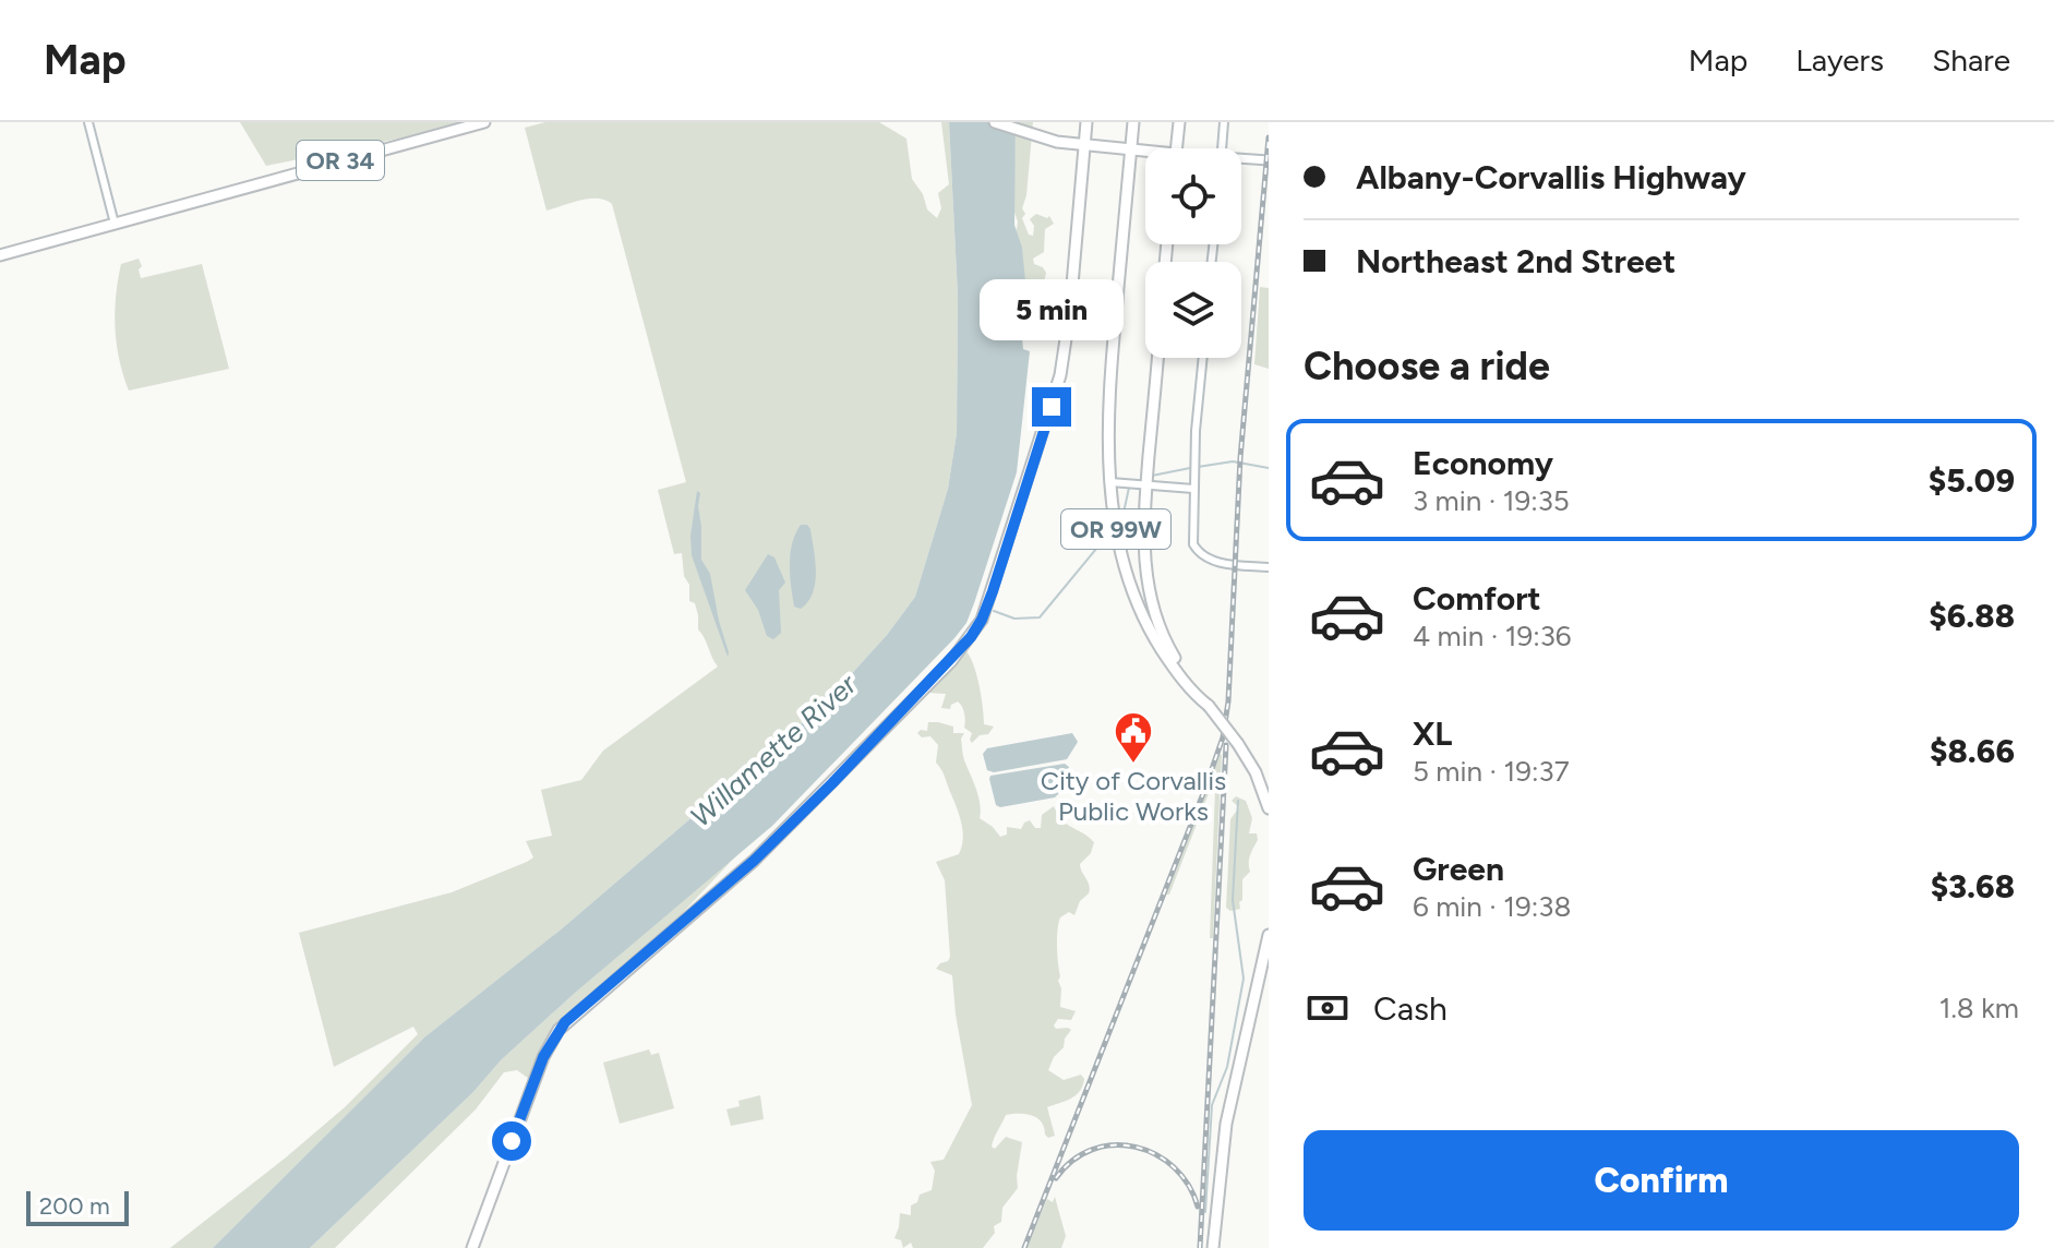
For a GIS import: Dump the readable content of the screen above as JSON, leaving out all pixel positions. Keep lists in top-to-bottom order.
{
  "streets": {
    "highway": ["OR 34", "OR 99W"]
  },
  "water": ["Willamette River"],
  "places": {
    "public building": ["City of Corvallis Public Works"]
  },
  "scale_bar": "200 m",
  "page": {
    "header": "Map",
    "nav": ["Map", "Layers", "Share"],
    "banner": ["Albany-Corvallis Highway", "Northeast 2nd Street"],
    "bubble": "5 min",
    "heading": "Choose a ride",
    "list": [
      {
        "name": "Economy",
        "note": "3 min · 19:35",
        "value": "$5.09"
      },
      {
        "name": "Comfort",
        "note": "4 min · 19:36",
        "value": "$6.88"
      },
      {
        "name": "XL",
        "note": "5 min · 19:37",
        "value": "$8.66"
      },
      {
        "name": "Green",
        "note": "6 min · 19:38",
        "value": "$3.68"
      }
    ],
    "pay": ["Cash", "1.8 km"],
    "buttons": "Confirm",
    "scale": "200 m"
  }
}
